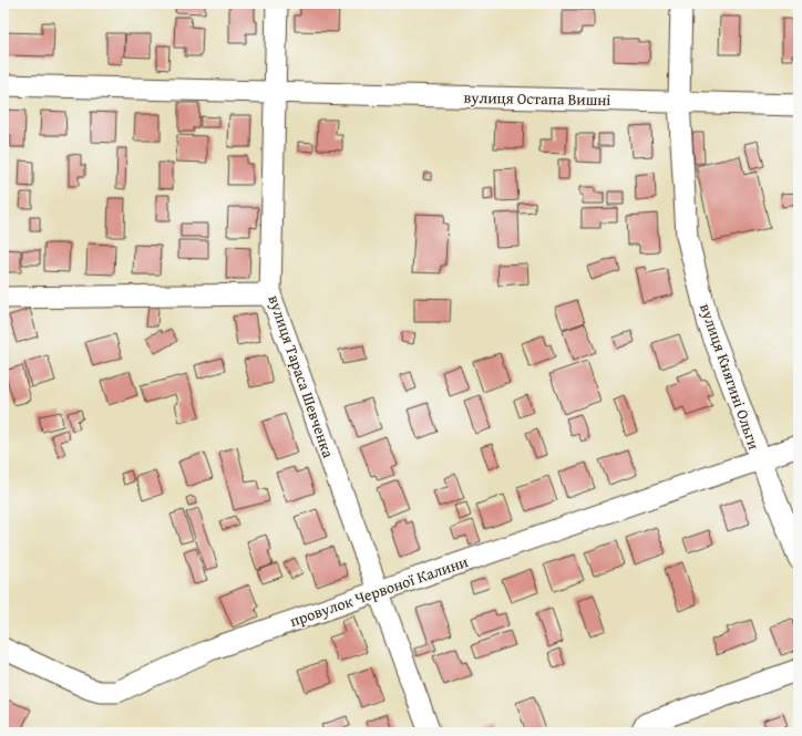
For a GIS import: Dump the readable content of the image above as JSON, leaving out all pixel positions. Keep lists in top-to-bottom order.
{
  "streets": {
    "street": [
      "вулиця Остапа Вишні",
      "вулиця Тараса Шевченка",
      "вулиця Княгині Ольги",
      "провулок Червоної Калини"
    ]
  },
  "crossings": [
    ["вулиця Остапа Вишні", "вулиця Тараса Шевченка"],
    ["вулиця Остапа Вишні", "вулиця Княгині Ольги"],
    ["вулиця Тараса Шевченка", "провулок Червоної Калини"],
    ["вулиця Княгині Ольги", "провулок Червоної Калини"]
  ]
}
